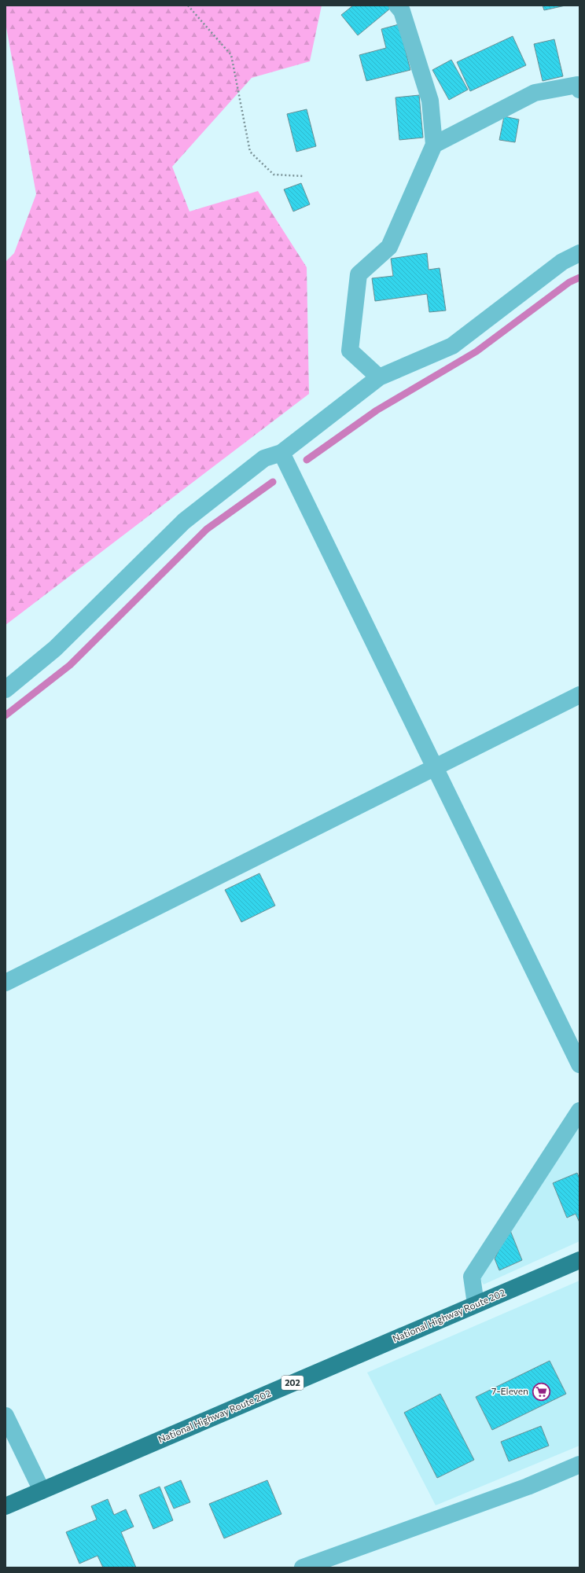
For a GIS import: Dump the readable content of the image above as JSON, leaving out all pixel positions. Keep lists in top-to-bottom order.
{
  "streets": {
    "highway": ["National Highway Route 202", "202"]
  },
  "places": {
    "supermarket": ["7-Eleven"]
  }
}
